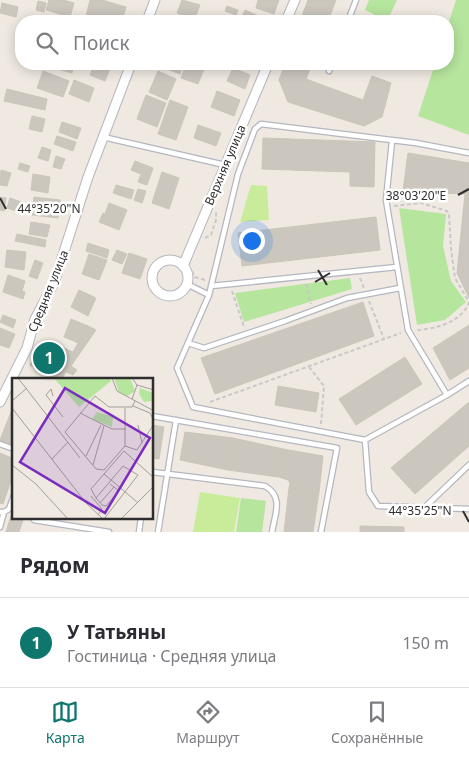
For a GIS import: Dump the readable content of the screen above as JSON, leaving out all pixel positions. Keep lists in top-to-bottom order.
{
  "streets": {
    "street": ["Верхняя улица", "Средняя улица"]
  },
  "page": {
    "search": "Поиск",
    "pins": "1",
    "heading": "Рядом",
    "list": [
      {
        "mark": "1",
        "name": "У Татьяны",
        "note": "Гостиница · Средняя улица",
        "value": "150 m"
      }
    ],
    "nav": ["Карта", "Маршрут", "Сохранённые"]
  },
  "coordinates": ["38°03'20\"E", "44°35'20\"N", "44°35'25\"N"]
}
